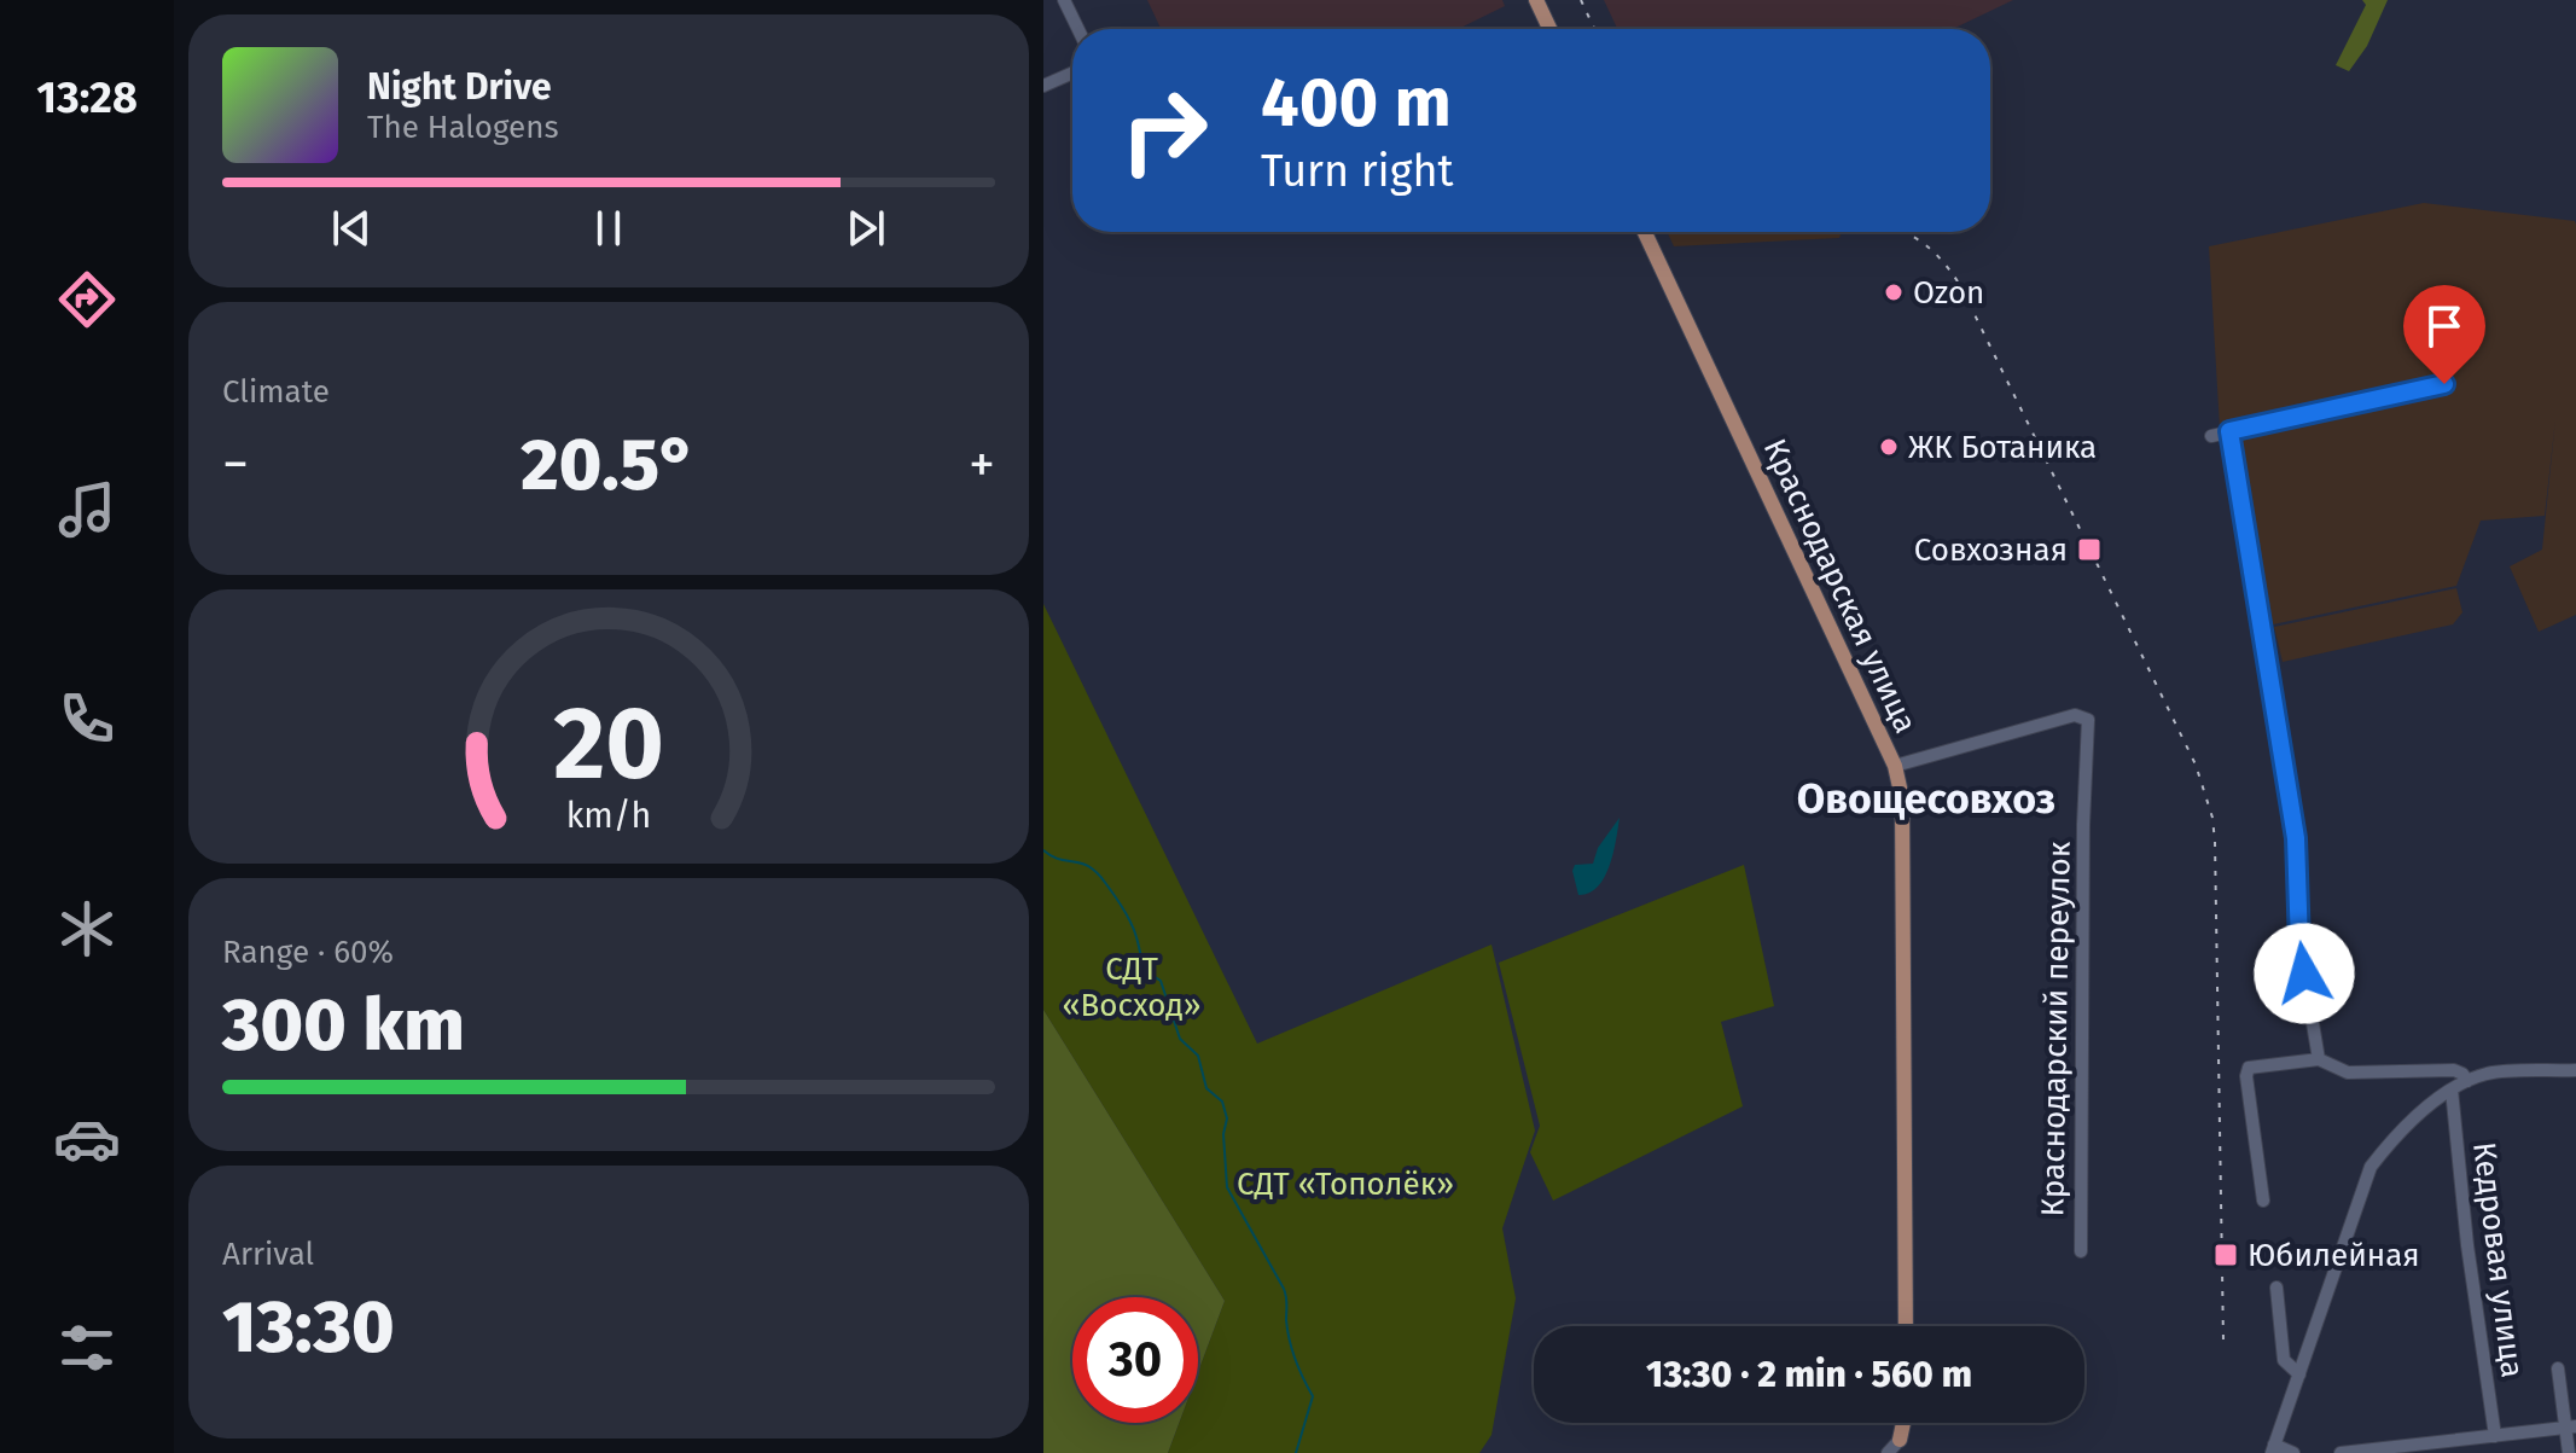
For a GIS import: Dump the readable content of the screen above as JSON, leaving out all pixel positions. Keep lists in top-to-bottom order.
{
  "streets": {
    "main road": ["Краснодарская улица"],
    "street": ["Краснодарский переулок", "Кедровая улица"]
  },
  "crossings": [
    ["Краснодарская улица", "Краснодарский переулок"]
  ],
  "districts": ["Овощесовхоз"],
  "parks": ["СДТ «Восход»", "СДТ «Тополёк»"],
  "places": {
    "other": ["Ozon", "ЖК Ботаника"],
    "transit": ["Совхозная", "Юбилейная"]
  },
  "page": {
    "tabs": "13:28",
    "turn": ["400 m", "Turn right"],
    "song": ["Night Drive", "The Halogens"],
    "tile": [
      "Climate",
      ["Range · 60%", "300 km"],
      ["Arrival", "13:30"]
    ],
    "heat": ["−", "20.5°", "+"],
    "limit": "30",
    "trip": "13:30 · 2 min · 560 m",
    "gauge": ["20", "km/h"]
  }
}
